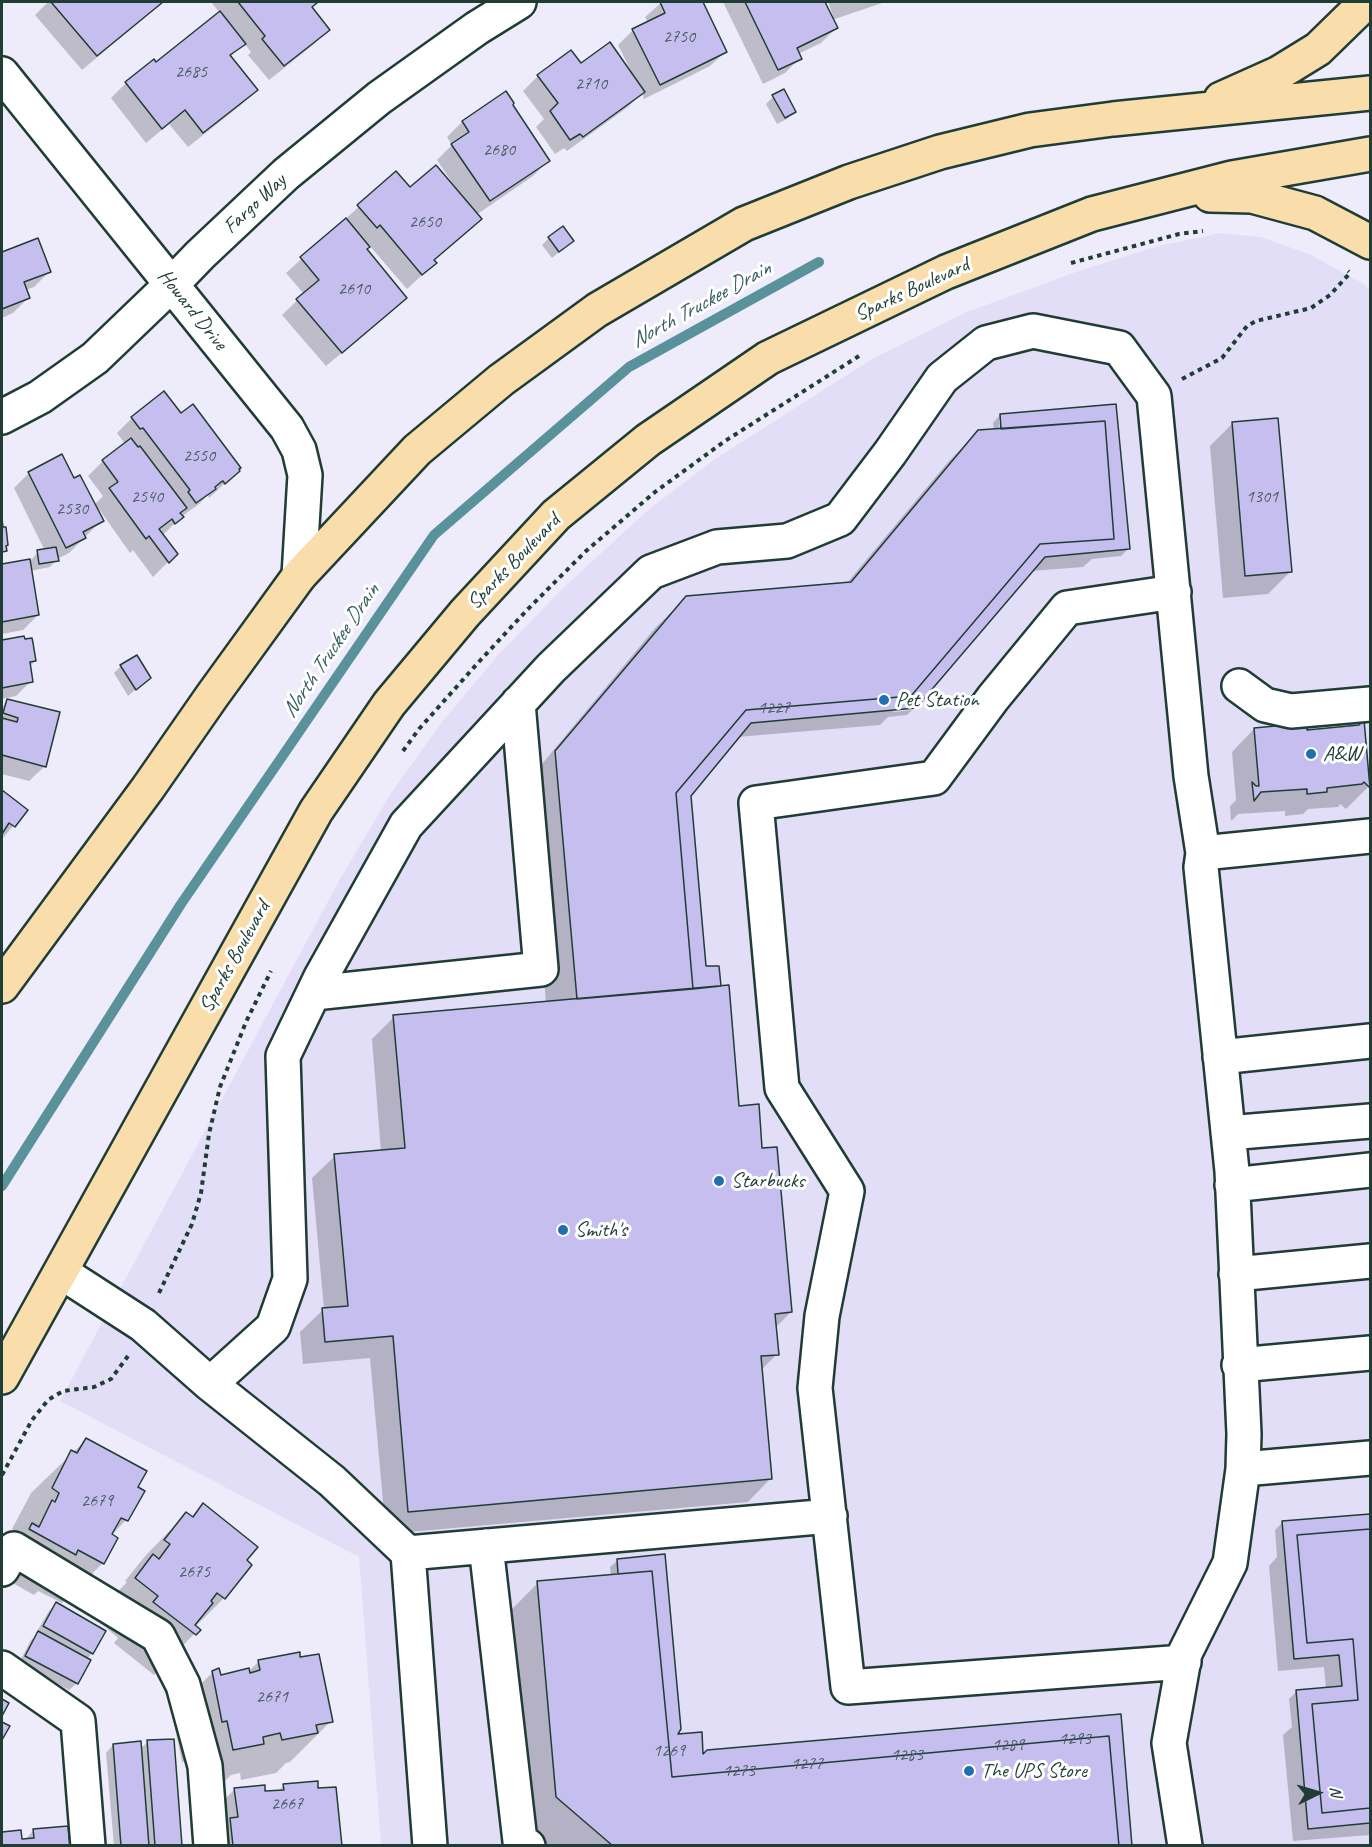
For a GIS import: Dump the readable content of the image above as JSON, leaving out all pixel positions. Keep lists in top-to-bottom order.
{
  "streets": {
    "main road": ["Sparks Boulevard"],
    "street": ["Fargo Way", "Howard Drive"]
  },
  "crossings": [
    ["Fargo Way", "Howard Drive"]
  ],
  "water": ["North Truckee Drain"],
  "places": [
    "Pet Station",
    "A&W",
    "Starbucks",
    "Smith's",
    "The UPS Store"
  ],
  "house_numbers": [
    "2750",
    "2685",
    "2710",
    "2680",
    "2650",
    "2610",
    "2550",
    "2540",
    "1301",
    "2530",
    "1227",
    "2679",
    "2675",
    "2671",
    "1293",
    "1289",
    "1269",
    "1283",
    "1277",
    "1273",
    "2667"
  ],
  "north": "right"
}
